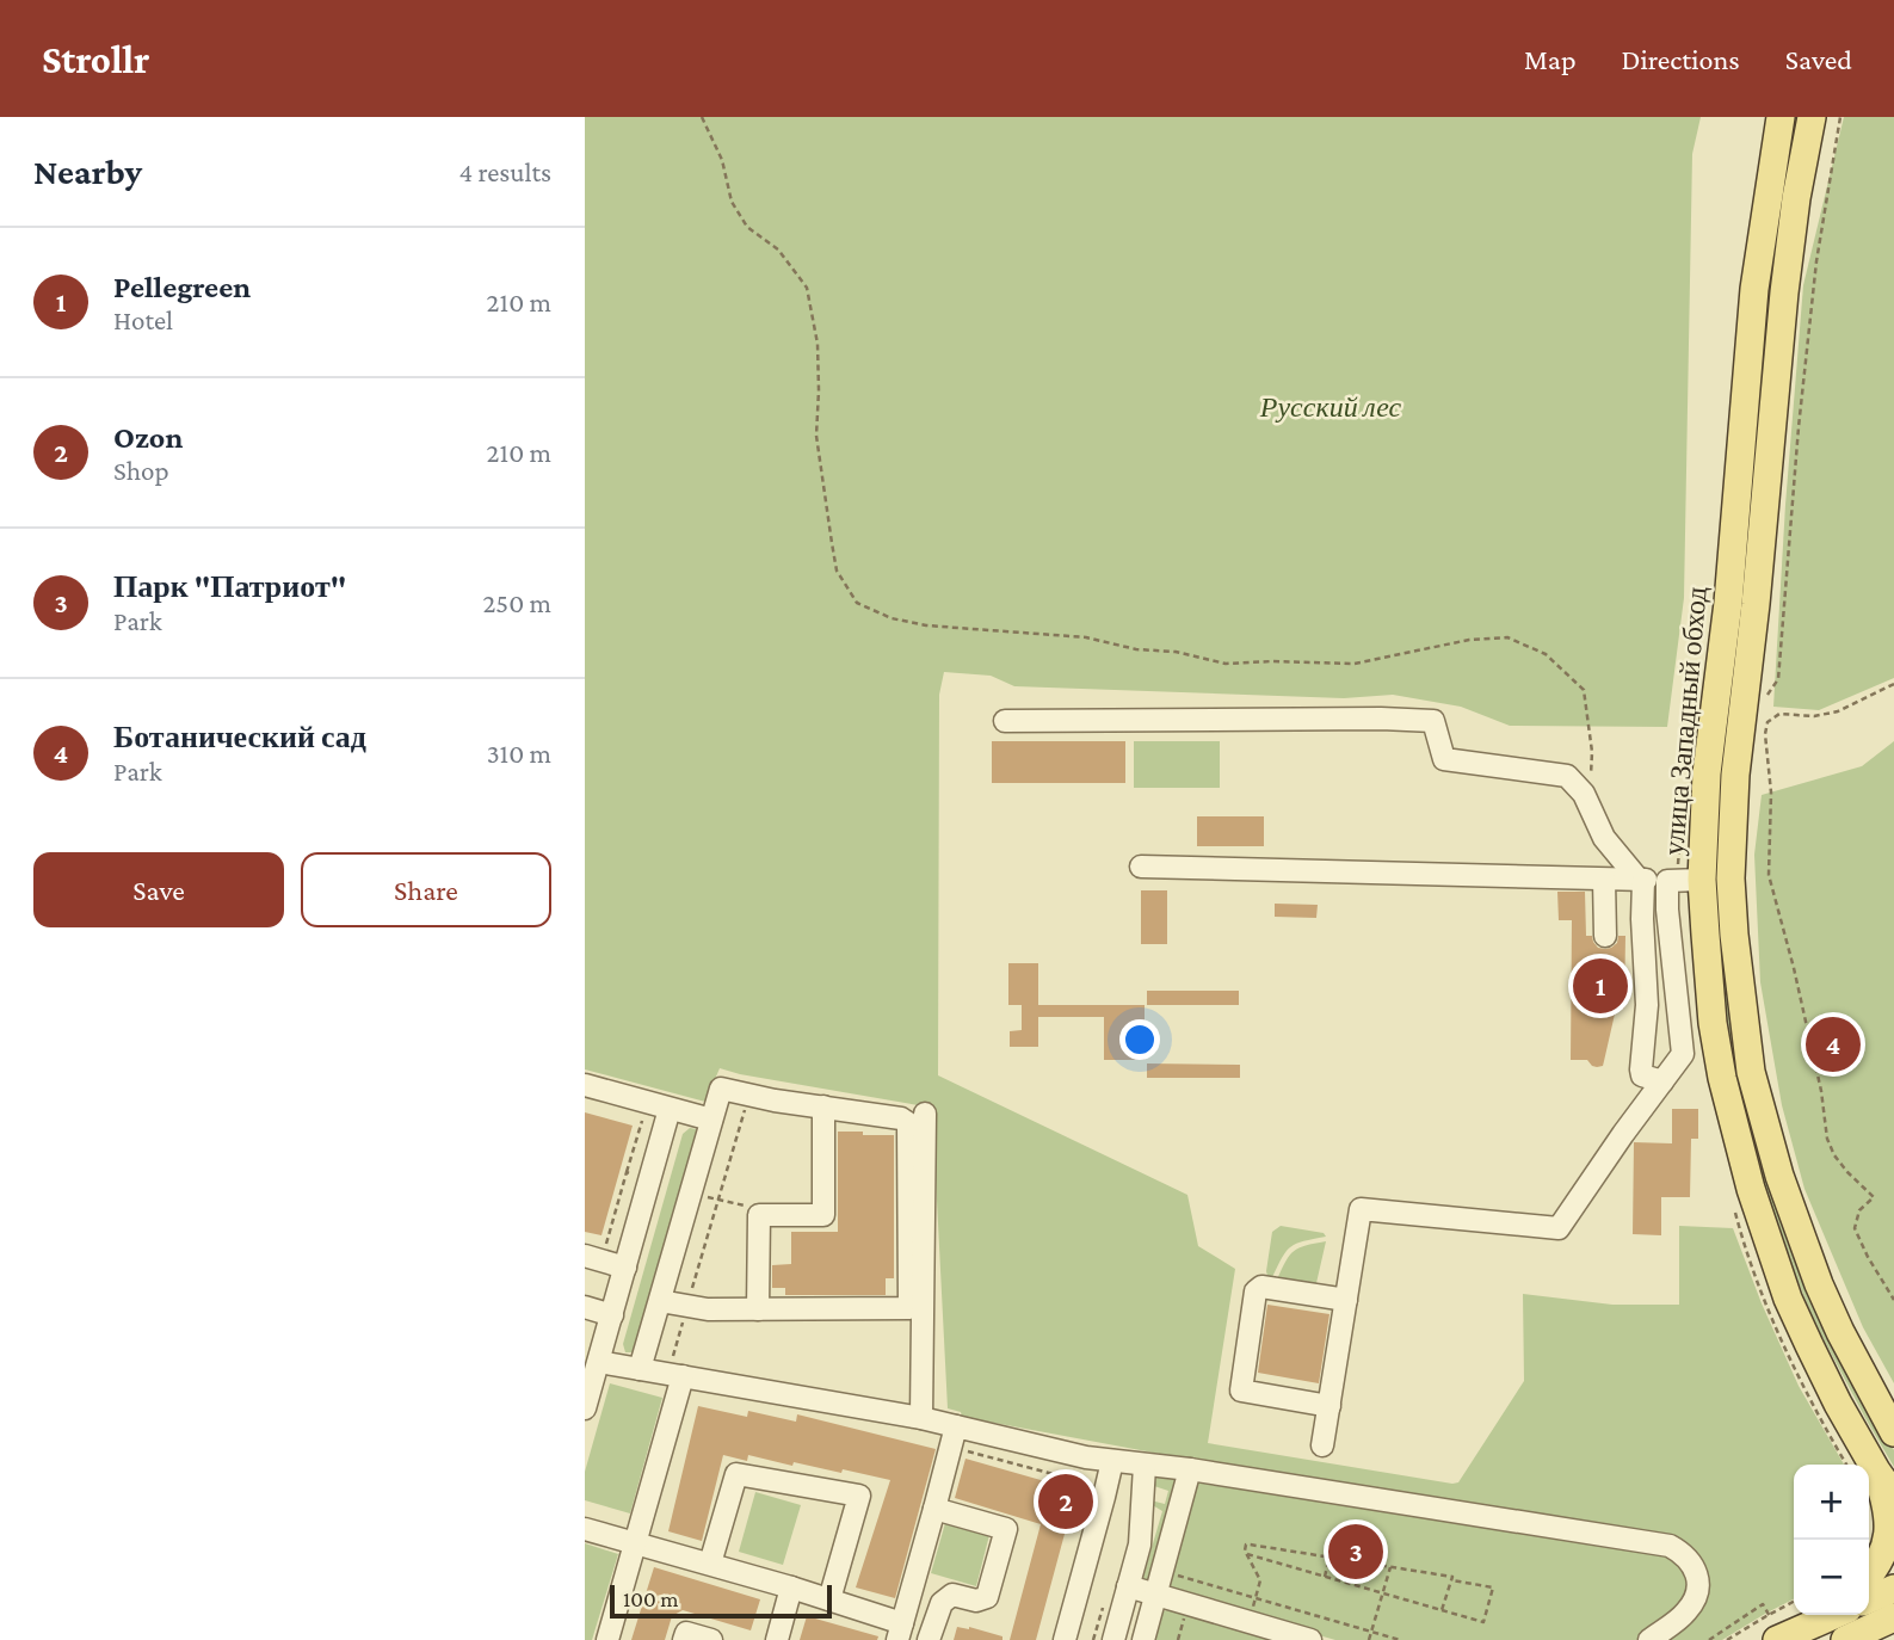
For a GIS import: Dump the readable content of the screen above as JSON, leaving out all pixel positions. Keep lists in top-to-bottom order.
{
  "streets": {
    "main road": ["улица Западный обход"]
  },
  "parks": ["Русский лес"],
  "scale_bar": "100 m",
  "page": {
    "header": "Strollr",
    "nav": ["Map", "Directions", "Saved"],
    "heading": ["Nearby", "4 results"],
    "list": [
      {
        "mark": "1",
        "name": "Pellegreen",
        "note": "Hotel",
        "value": "210 m"
      },
      {
        "mark": "2",
        "name": "Ozon",
        "note": "Shop",
        "value": "210 m"
      },
      {
        "mark": "3",
        "name": "Парк \"Патриот\"",
        "note": "Park",
        "value": "250 m"
      },
      {
        "mark": "4",
        "name": "Ботанический сад",
        "note": "Park",
        "value": "310 m"
      }
    ],
    "buttons": ["Save", "Share"],
    "pins": [
      "1",
      "4",
      "2",
      "3"
    ],
    "map_buttons": ["+", "−"],
    "scale": "100 m"
  }
}
